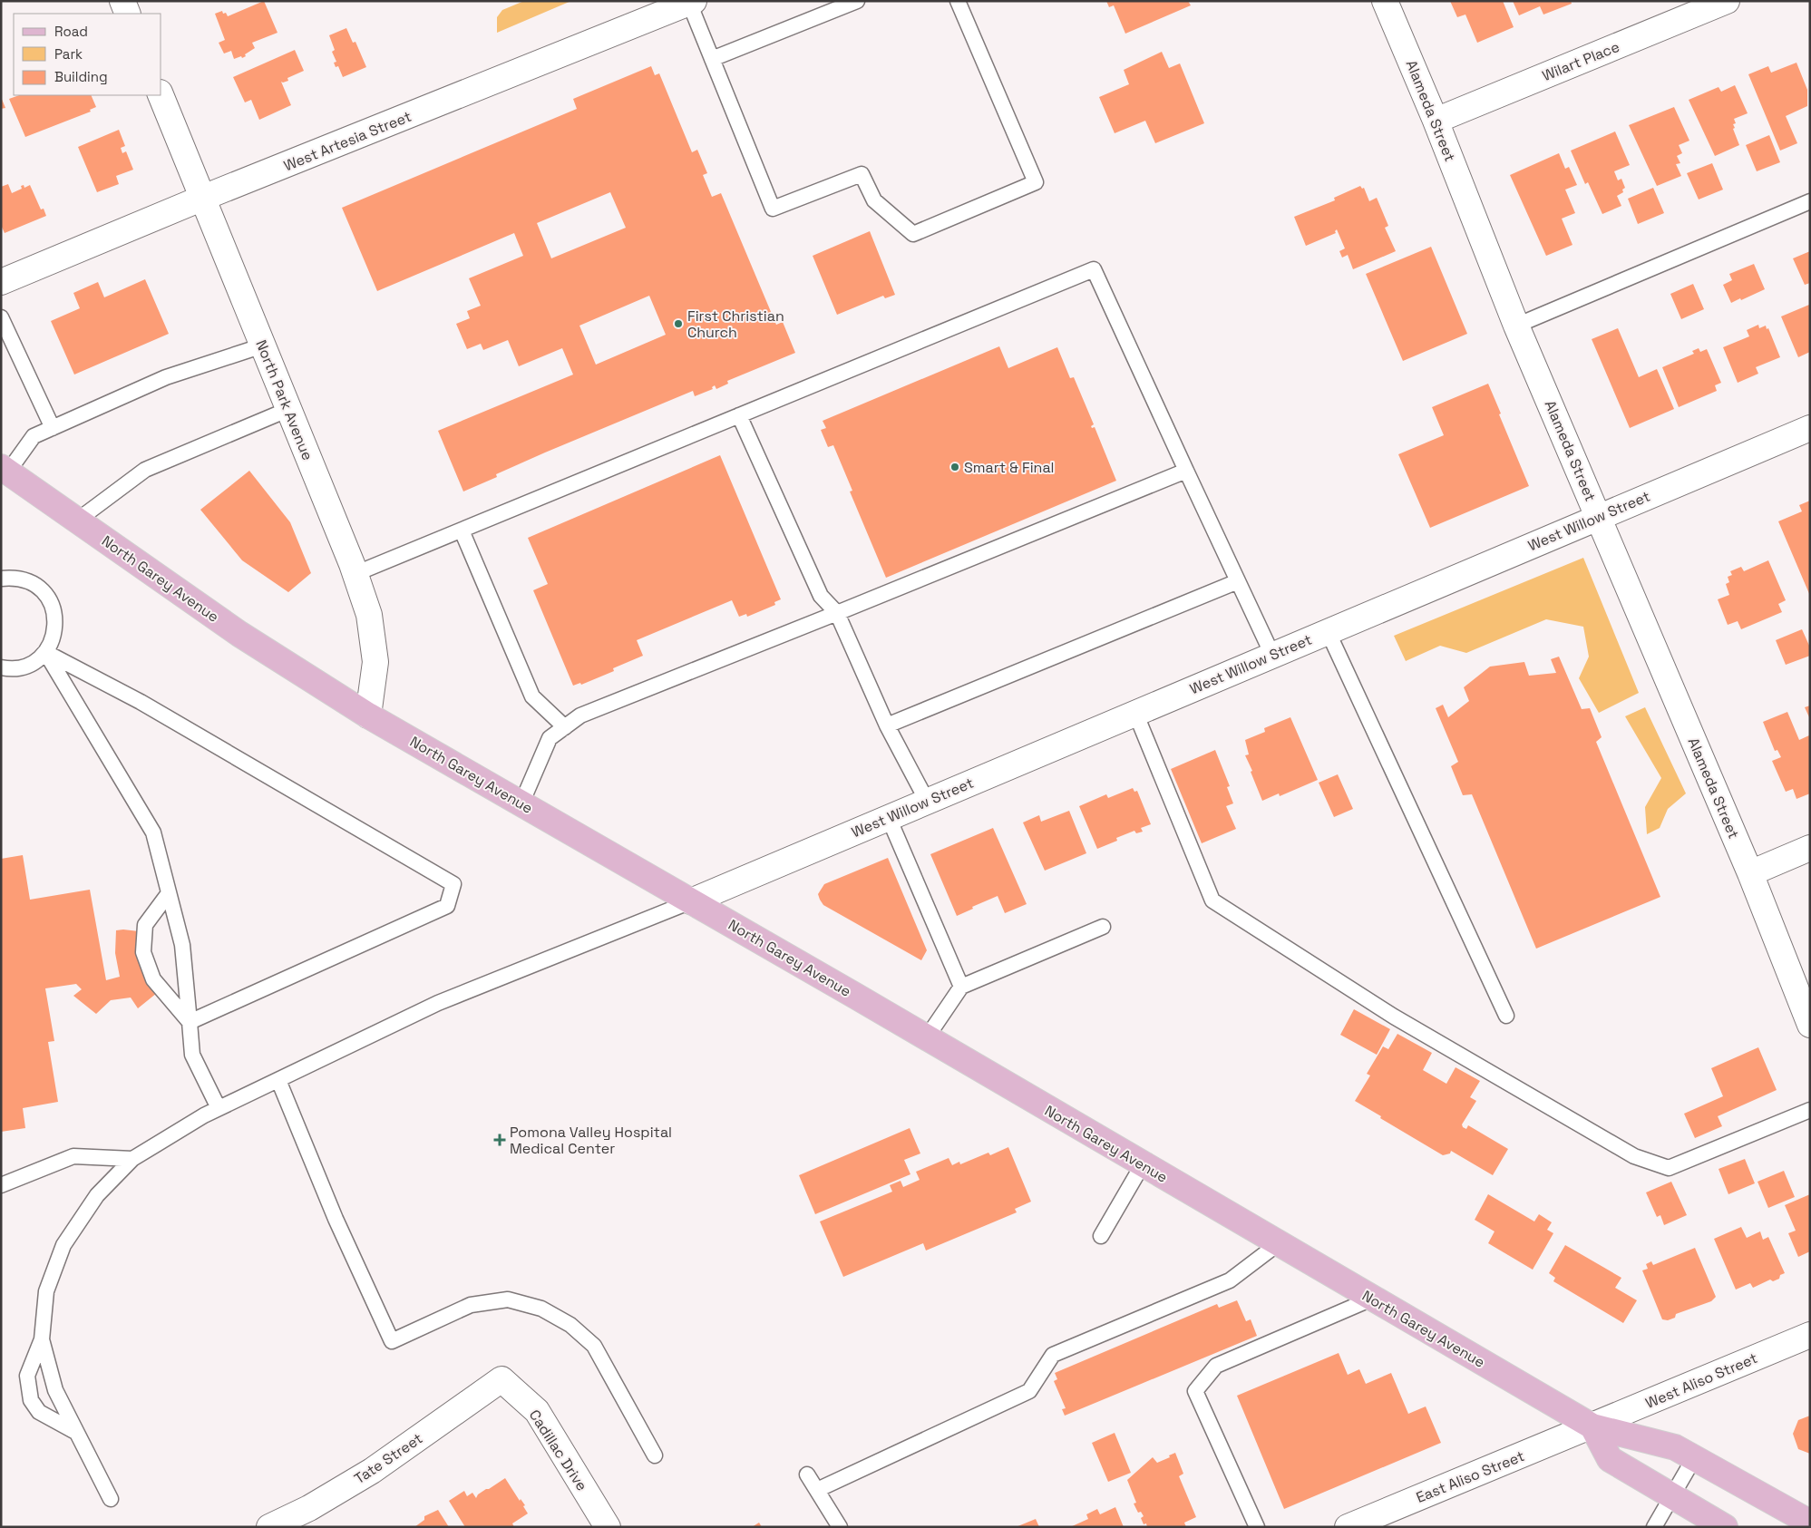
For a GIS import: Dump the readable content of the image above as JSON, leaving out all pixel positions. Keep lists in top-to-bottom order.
{
  "streets": {
    "main road": ["North Garey Avenue"],
    "street": [
      "Wilart Place",
      "Alameda Street",
      "West Artesia Street",
      "North Park Avenue",
      "West Willow Street",
      "West Aliso Street",
      "Cadillac Drive",
      "Tate Street",
      "East Aliso Street"
    ]
  },
  "crossings": [
    ["Wilart Place", "Alameda Street"],
    ["Alameda Street", "West Willow Street"],
    ["West Artesia Street", "North Park Avenue"],
    ["North Park Avenue", "North Garey Avenue"],
    ["West Willow Street", "North Garey Avenue"],
    ["North Garey Avenue", "West Aliso Street"],
    ["North Garey Avenue", "East Aliso Street"],
    ["West Aliso Street", "East Aliso Street"],
    ["Cadillac Drive", "Tate Street"]
  ],
  "places": {
    "other": ["First Christian Church", "Smart & Final"],
    "health": ["Pomona Valley Hospital Medical Center"]
  },
  "legend": ["Road", "Park", "Building"]
}
